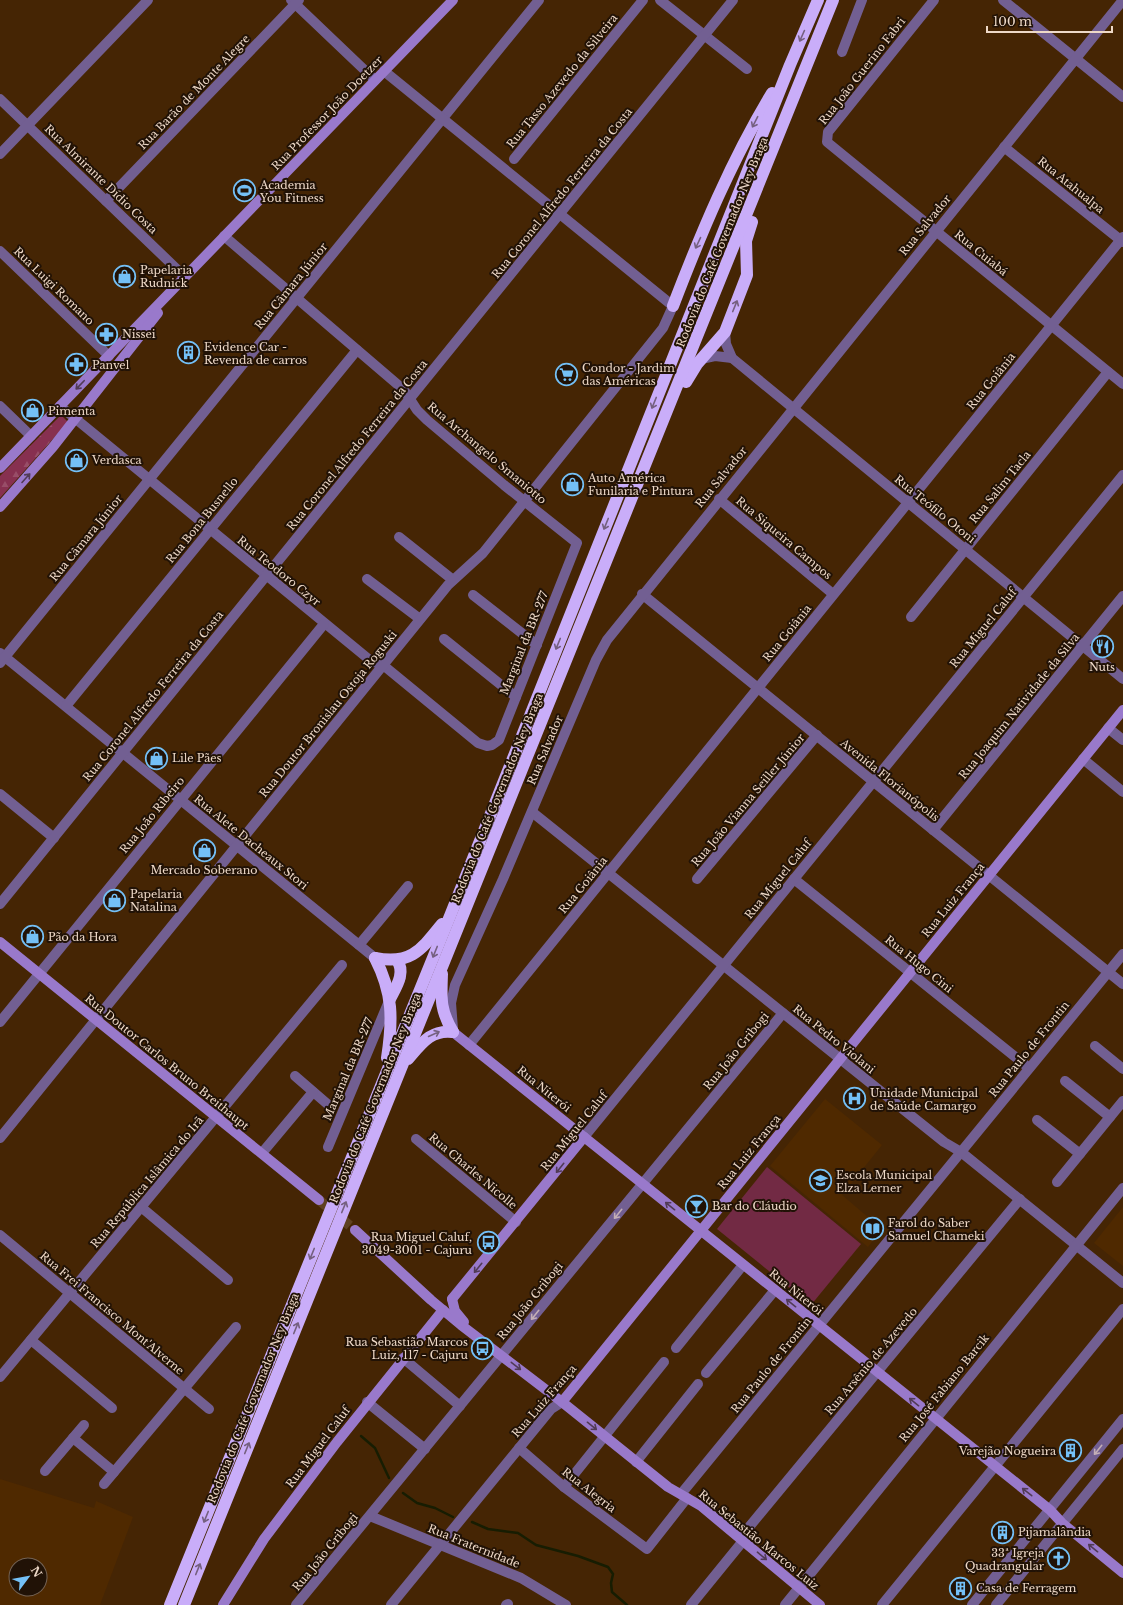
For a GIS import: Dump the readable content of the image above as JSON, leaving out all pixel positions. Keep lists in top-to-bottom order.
{
  "streets": {
    "highway": ["Rodovia do Café Governador Ney Braga"],
    "main road": [
      "Rua Professor João Doetzer",
      "Rua Miguel Caluf",
      "Rua Luiz França",
      "Rua Doutor Carlos Bruno Breithaupt",
      "Rua Niterói",
      "Rua Sebastião Marcos Luiz"
    ],
    "street": [
      "Rua João Guerino Fabri",
      "Rua Tasso Azevedo da Silveira",
      "Rua Barão de Monte Alegre",
      "Rua Almirante Dídio Costa",
      "Rua Atahualpa",
      "Rua Coronel Alfredo Ferreira da Costa",
      "Rua Salvador",
      "Rua Cuiabá",
      "Rua Luigi Romano",
      "Rua Câmara Júnior",
      "Rua Goiânia",
      "Rua Archangelo Smaniotto",
      "Rua Salim Tacla",
      "Rua Teófilo Otoni",
      "Rua Bona Busnello",
      "Rua Siqueira Campos",
      "Rua Teodoro Czyr",
      "Marginal da BR-277",
      "Rua Joaquim Natividade da Silva",
      "Rua Doutor Bronislau Ostoja Roguski",
      "Avenida Florianópolis",
      "Rua João Vianna Seiller Júnior",
      "Rua João Ribeiro",
      "Rua Alete Dacheaux Stori",
      "Rua Hugo Cini",
      "Rua Pedro Violani",
      "Rua Paulo de Frontin",
      "Rua João Gribogi",
      "Rua Charles Nicolle",
      "Rua República Islâmica do Irã",
      "Rua Frei Francisco Mont'Alverne",
      "Rua Arsênio de Azevedo",
      "Rua José Fabiano Barcik",
      "Rua Alegria",
      "Rua Fraternidade"
    ]
  },
  "crossings": [
    ["Rua João Guerino Fabri", "Rua Cuiabá"],
    ["Rua Barão de Monte Alegre", "Rua Almirante Dídio Costa"],
    ["Rua Professor João Doetzer", "Rua Almirante Dídio Costa"],
    ["Rua Professor João Doetzer", "Rua Luigi Romano"],
    ["Rua Professor João Doetzer", "Rua Archangelo Smaniotto"],
    ["Rua Professor João Doetzer", "Rua Teodoro Czyr"],
    ["Rua Atahualpa", "Rua Salvador"],
    ["Rua Atahualpa", "Rua Goiânia"],
    ["Rua Coronel Alfredo Ferreira da Costa", "Rua Archangelo Smaniotto"],
    ["Rua Coronel Alfredo Ferreira da Costa", "Rua Teodoro Czyr"],
    ["Rua Coronel Alfredo Ferreira da Costa", "Rua Alete Dacheaux Stori"],
    ["Rua Salvador", "Rua Cuiabá"],
    ["Rua Salvador", "Rua Teófilo Otoni"],
    ["Rua Salvador", "Rua Siqueira Campos"],
    ["Rua Salvador", "Avenida Florianópolis"],
    ["Rua Salvador", "Rua Pedro Violani"],
    ["Rua Salvador", "Rua Niterói"],
    ["Rua Cuiabá", "Rua Goiânia"],
    ["Rua Cuiabá", "Rua Salim Tacla"],
    ["Rua Câmara Júnior", "Rua Archangelo Smaniotto"],
    ["Rua Câmara Júnior", "Rua Teodoro Czyr"],
    ["Rua Câmara Júnior", "Rua Alete Dacheaux Stori"],
    ["Rua Goiânia", "Rua Teófilo Otoni"],
    ["Rua Goiânia", "Rua Siqueira Campos"],
    ["Rua Goiânia", "Avenida Florianópolis"],
    ["Rua Goiânia", "Rua Pedro Violani"],
    ["Rua Goiânia", "Rua Niterói"],
    ["Rua Archangelo Smaniotto", "Rua Bona Busnello"],
    ["Rua Archangelo Smaniotto", "Marginal da BR-277"],
    ["Rua Archangelo Smaniotto", "Rua Doutor Bronislau Ostoja Roguski"],
    ["Rua Salim Tacla", "Rua Teófilo Otoni"],
    ["Rua Teófilo Otoni", "Rua Miguel Caluf"],
    ["Rua Teófilo Otoni", "Rua Joaquim Natividade da Silva"],
    ["Rua Bona Busnello", "Rua Teodoro Czyr"],
    ["Rua Bona Busnello", "Rua Alete Dacheaux Stori"],
    ["Rua Teodoro Czyr", "Marginal da BR-277"],
    ["Rua Teodoro Czyr", "Rua Doutor Bronislau Ostoja Roguski"],
    ["Rua Teodoro Czyr", "Rua João Ribeiro"],
    ["Rua Miguel Caluf", "Avenida Florianópolis"],
    ["Rua Miguel Caluf", "Rua Hugo Cini"],
    ["Rua Miguel Caluf", "Rua Pedro Violani"],
    ["Rua Miguel Caluf", "Rua Niterói"],
    ["Rua Miguel Caluf", "Rua Charles Nicolle"],
    ["Rua Miguel Caluf", "Rua Sebastião Marcos Luiz"],
    ["Rua Joaquim Natividade da Silva", "Avenida Florianópolis"],
    ["Rua Doutor Bronislau Ostoja Roguski", "Rua Alete Dacheaux Stori"],
    ["Rua Doutor Bronislau Ostoja Roguski", "Rua Doutor Carlos Bruno Breithaupt"],
    ["Avenida Florianópolis", "Rua João Vianna Seiller Júnior"],
    ["Avenida Florianópolis", "Rua Luiz França"],
    ["Avenida Florianópolis", "Rua Paulo de Frontin"],
    ["Rua João Ribeiro", "Rua Alete Dacheaux Stori"],
    ["Rua João Ribeiro", "Rua Doutor Carlos Bruno Breithaupt"],
    ["Rua Luiz França", "Rua Hugo Cini"],
    ["Rua Luiz França", "Rua Pedro Violani"],
    ["Rua Luiz França", "Rua Niterói"],
    ["Rua Luiz França", "Rua Alegria"],
    ["Rua Luiz França", "Rua Sebastião Marcos Luiz"],
    ["Rua Luiz França", "Rua Fraternidade"],
    ["Rua Hugo Cini", "Rua Paulo de Frontin"],
    ["Rua Pedro Violani", "Rua Paulo de Frontin"],
    ["Rua Pedro Violani", "Rua João Gribogi"],
    ["Rua Pedro Violani", "Rua Arsênio de Azevedo"],
    ["Rua Pedro Violani", "Rua José Fabiano Barcik"],
    ["Rua Paulo de Frontin", "Rua Niterói"],
    ["Rua Paulo de Frontin", "Rua Alegria"],
    ["Rua Paulo de Frontin", "Rua Sebastião Marcos Luiz"],
    ["Rua João Gribogi", "Rua Niterói"],
    ["Rua João Gribogi", "Rua Sebastião Marcos Luiz"],
    ["Rua João Gribogi", "Rua Fraternidade"],
    ["Rua Doutor Carlos Bruno Breithaupt", "Rua República Islâmica do Irã"],
    ["Rua Niterói", "Rua Arsênio de Azevedo"],
    ["Rua Niterói", "Rua José Fabiano Barcik"],
    ["Rua República Islâmica do Irã", "Rua Frei Francisco Mont'Alverne"],
    ["Rua Arsênio de Azevedo", "Rua Sebastião Marcos Luiz"],
    ["Rua José Fabiano Barcik", "Rua Sebastião Marcos Luiz"]
  ],
  "one_way": ["Rua Niterói"],
  "places": {
    "sports": ["Academia You Fitness"],
    "shop": [
      "Papelaria Rudnick",
      "Pimenta",
      "Verdasca",
      "Auto América Funilaria e Pintura",
      "Lile Pães",
      "Mercado Soberano",
      "Papelaria Natalina",
      "Pão da Hora"
    ],
    "pharmacy": ["Nissei", "Panvel"],
    "building": [
      "Evidence Car - Revenda de carros",
      "Varejão Nogueira",
      "Pijamalândia",
      "Casa de Ferragem"
    ],
    "supermarket": ["Condor - Jardim das Américas"],
    "restaurant": ["Nuts"],
    "hospital": ["Unidade Municipal de Saúde Camargo"],
    "school or university": ["Escola Municipal Elza Lerner"],
    "bar": ["Bar do Cláudio"],
    "library": ["Farol do Saber Samuel Chameki"],
    "bus stop": ["Rua Miguel Caluf, 3049-3001 - Cajuru", "Rua Sebastião Marcos Luiz, 117 - Cajuru"],
    "church": ["33ª Igreja Quadrangular"]
  },
  "scale_bar": "100 m",
  "north": "top right"
}
